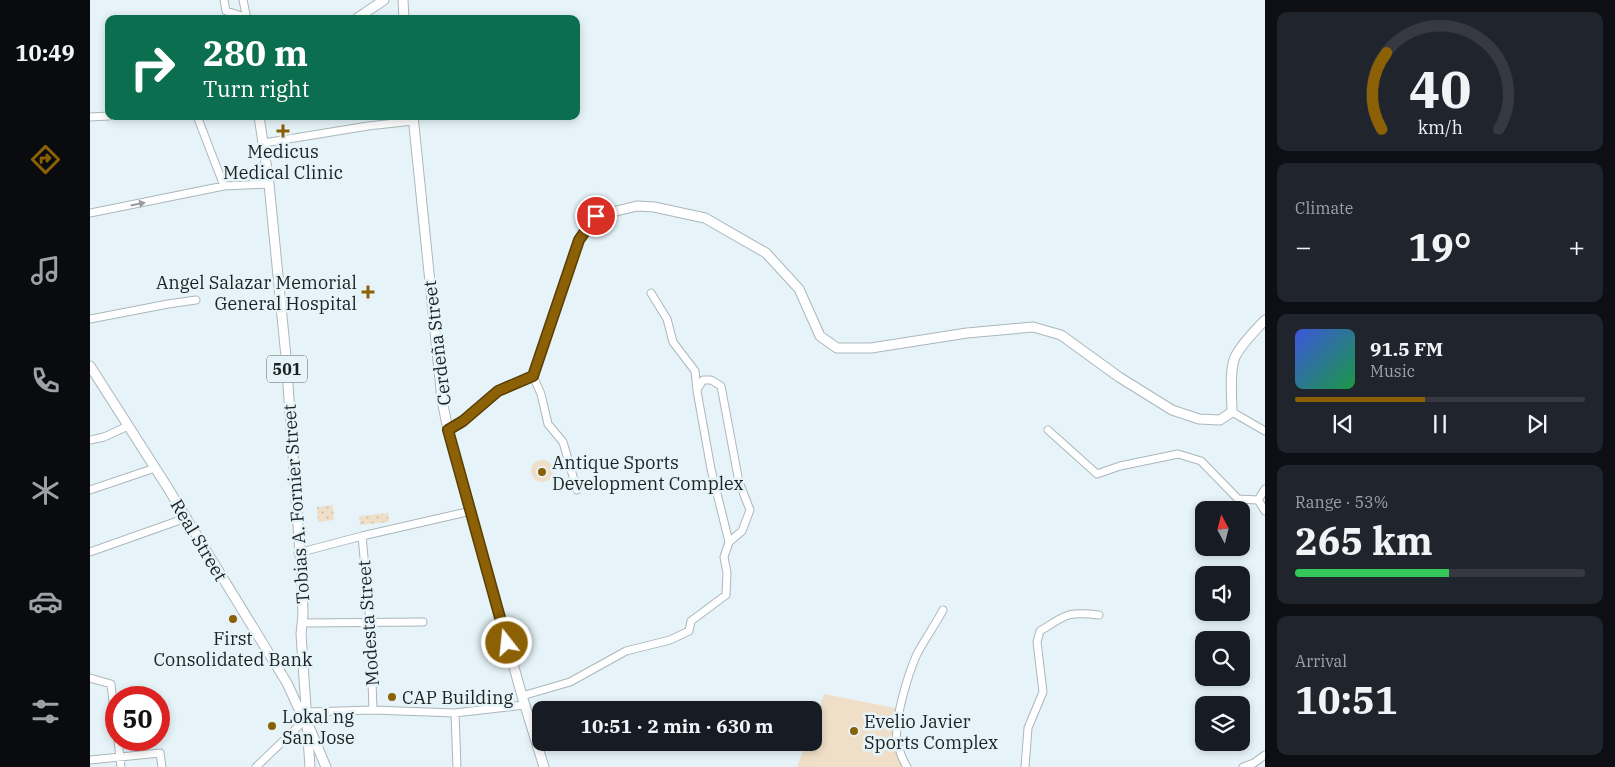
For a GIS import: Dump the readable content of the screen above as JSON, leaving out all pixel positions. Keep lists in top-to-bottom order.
{
  "streets": {
    "main road": [
      "Cerdeña Street",
      "501",
      "Tobias A. Fornier Street",
      "Real Street"
    ],
    "street": ["Modesta Street"]
  },
  "crossings": [
    ["Tobias A. Fornier Street", "Real Street"]
  ],
  "places": {
    "health": ["Medicus Medical Clinic", "Angel Salazar Memorial General Hospital"],
    "other": [
      "Antique Sports Development Complex",
      "First Consolidated Bank",
      "CAP Building",
      "Lokal ng San Jose",
      "Evelio Javier Sports Complex"
    ]
  },
  "north": "top",
  "page": {
    "tabs": "10:49",
    "turn": ["280 m", "Turn right"],
    "tile": [
      "Climate",
      ["Range · 53%", "265 km"],
      ["Arrival", "10:51"]
    ],
    "heat": ["−", "19°", "+"],
    "song": ["91.5 FM", "Music"],
    "limit": "50",
    "trip": "10:51 · 2 min · 630 m",
    "gauge": ["40", "km/h"]
  }
}
